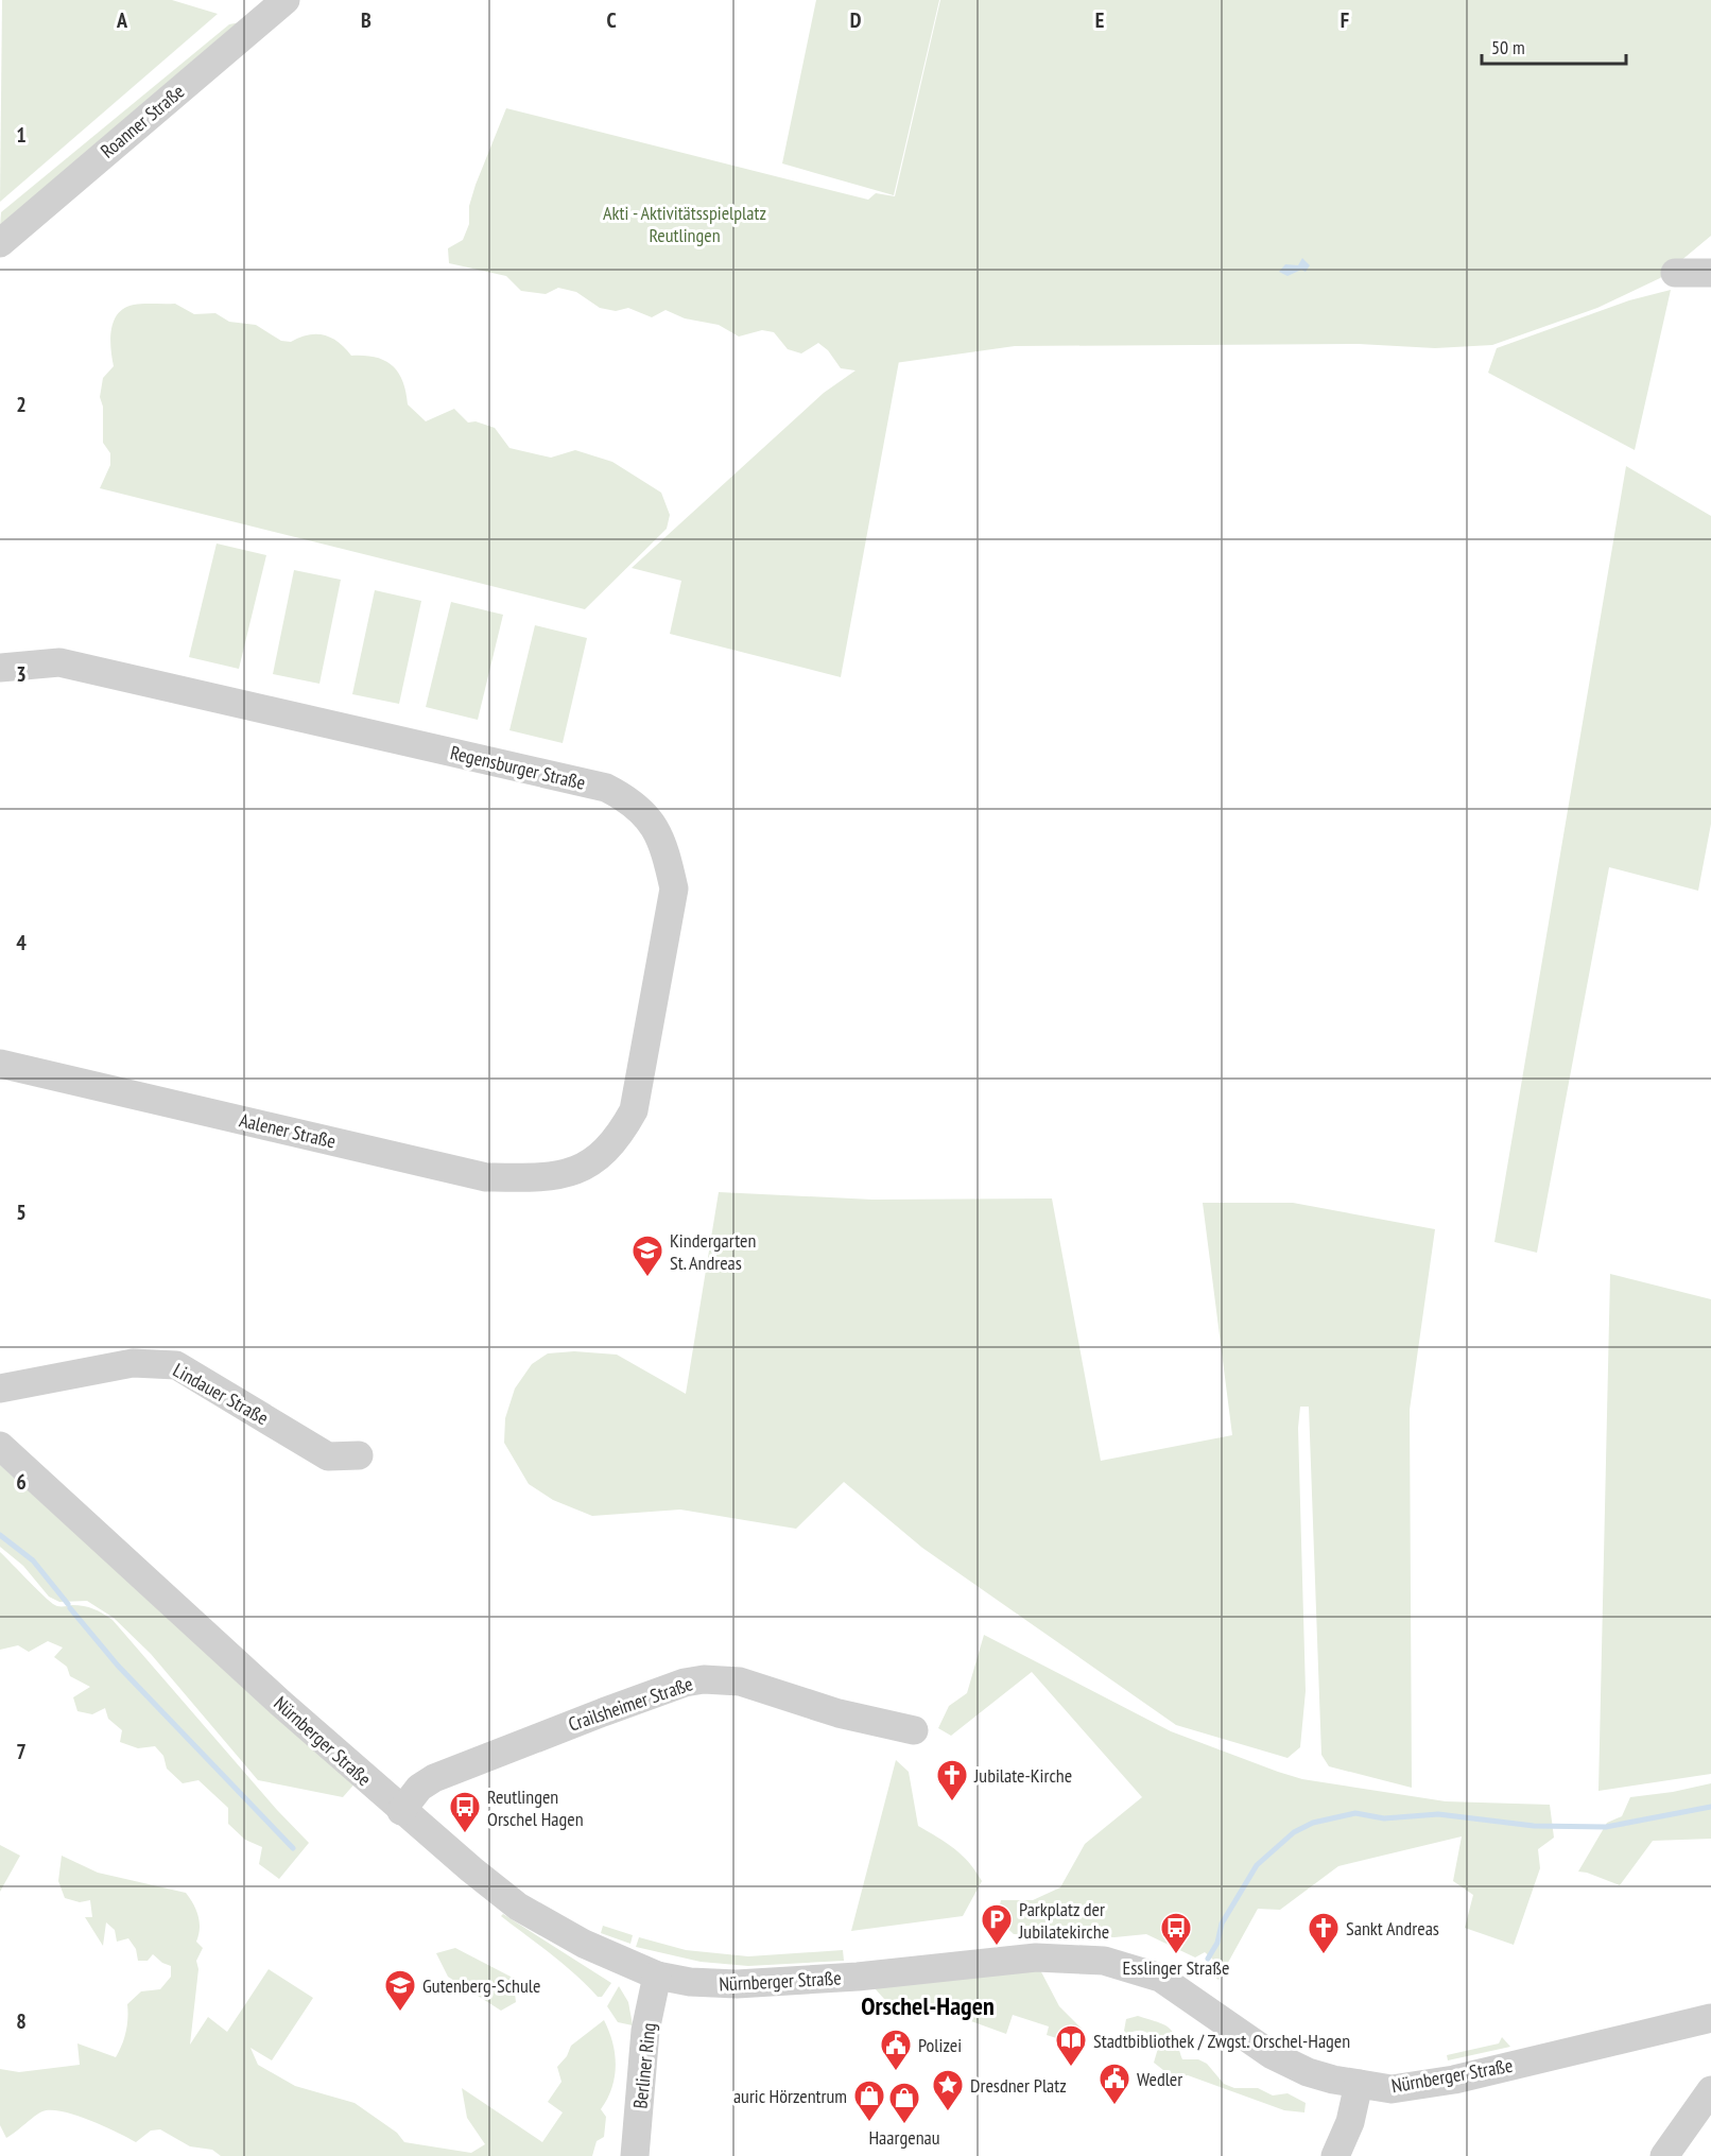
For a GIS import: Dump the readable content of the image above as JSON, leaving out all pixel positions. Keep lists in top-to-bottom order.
{
  "streets": {
    "street": [
      "Roanner Straße",
      "Regensburger Straße",
      "Aalener Straße",
      "Lindauer Straße",
      "Crailsheimer Straße",
      "Nürnberger Straße",
      "Berliner Ring"
    ]
  },
  "crossings": [
    ["Regensburger Straße", "Aalener Straße"],
    ["Crailsheimer Straße", "Nürnberger Straße"],
    ["Nürnberger Straße", "Berliner Ring"]
  ],
  "districts": ["Orschel-Hagen"],
  "parks": ["Akti - Aktivitätsspielplatz Reutlingen"],
  "places": {
    "school or university": ["Kindergarten St. Andreas", "Gutenberg-Schule"],
    "church": ["Jubilate-Kirche", "Sankt Andreas"],
    "bus stop": ["Reutlingen Orschel Hagen", "Esslinger Straße"],
    "parking": ["Parkplatz der Jubilatekirche"],
    "library": ["Stadtbibliothek / Zwgst. Orschel-Hagen"],
    "public building": ["Polizei", "Wedler"],
    "place": ["Dresdner Platz"],
    "shop": ["auric Hörzentrum", "Haargenau"]
  },
  "scale_bar": "50 m",
  "grid": {
    "columns": [
      "A",
      "B",
      "C",
      "D",
      "E",
      "F"
    ],
    "rows": [
      "1",
      "2",
      "3",
      "4",
      "5",
      "6",
      "7",
      "8"
    ]
  }
}
